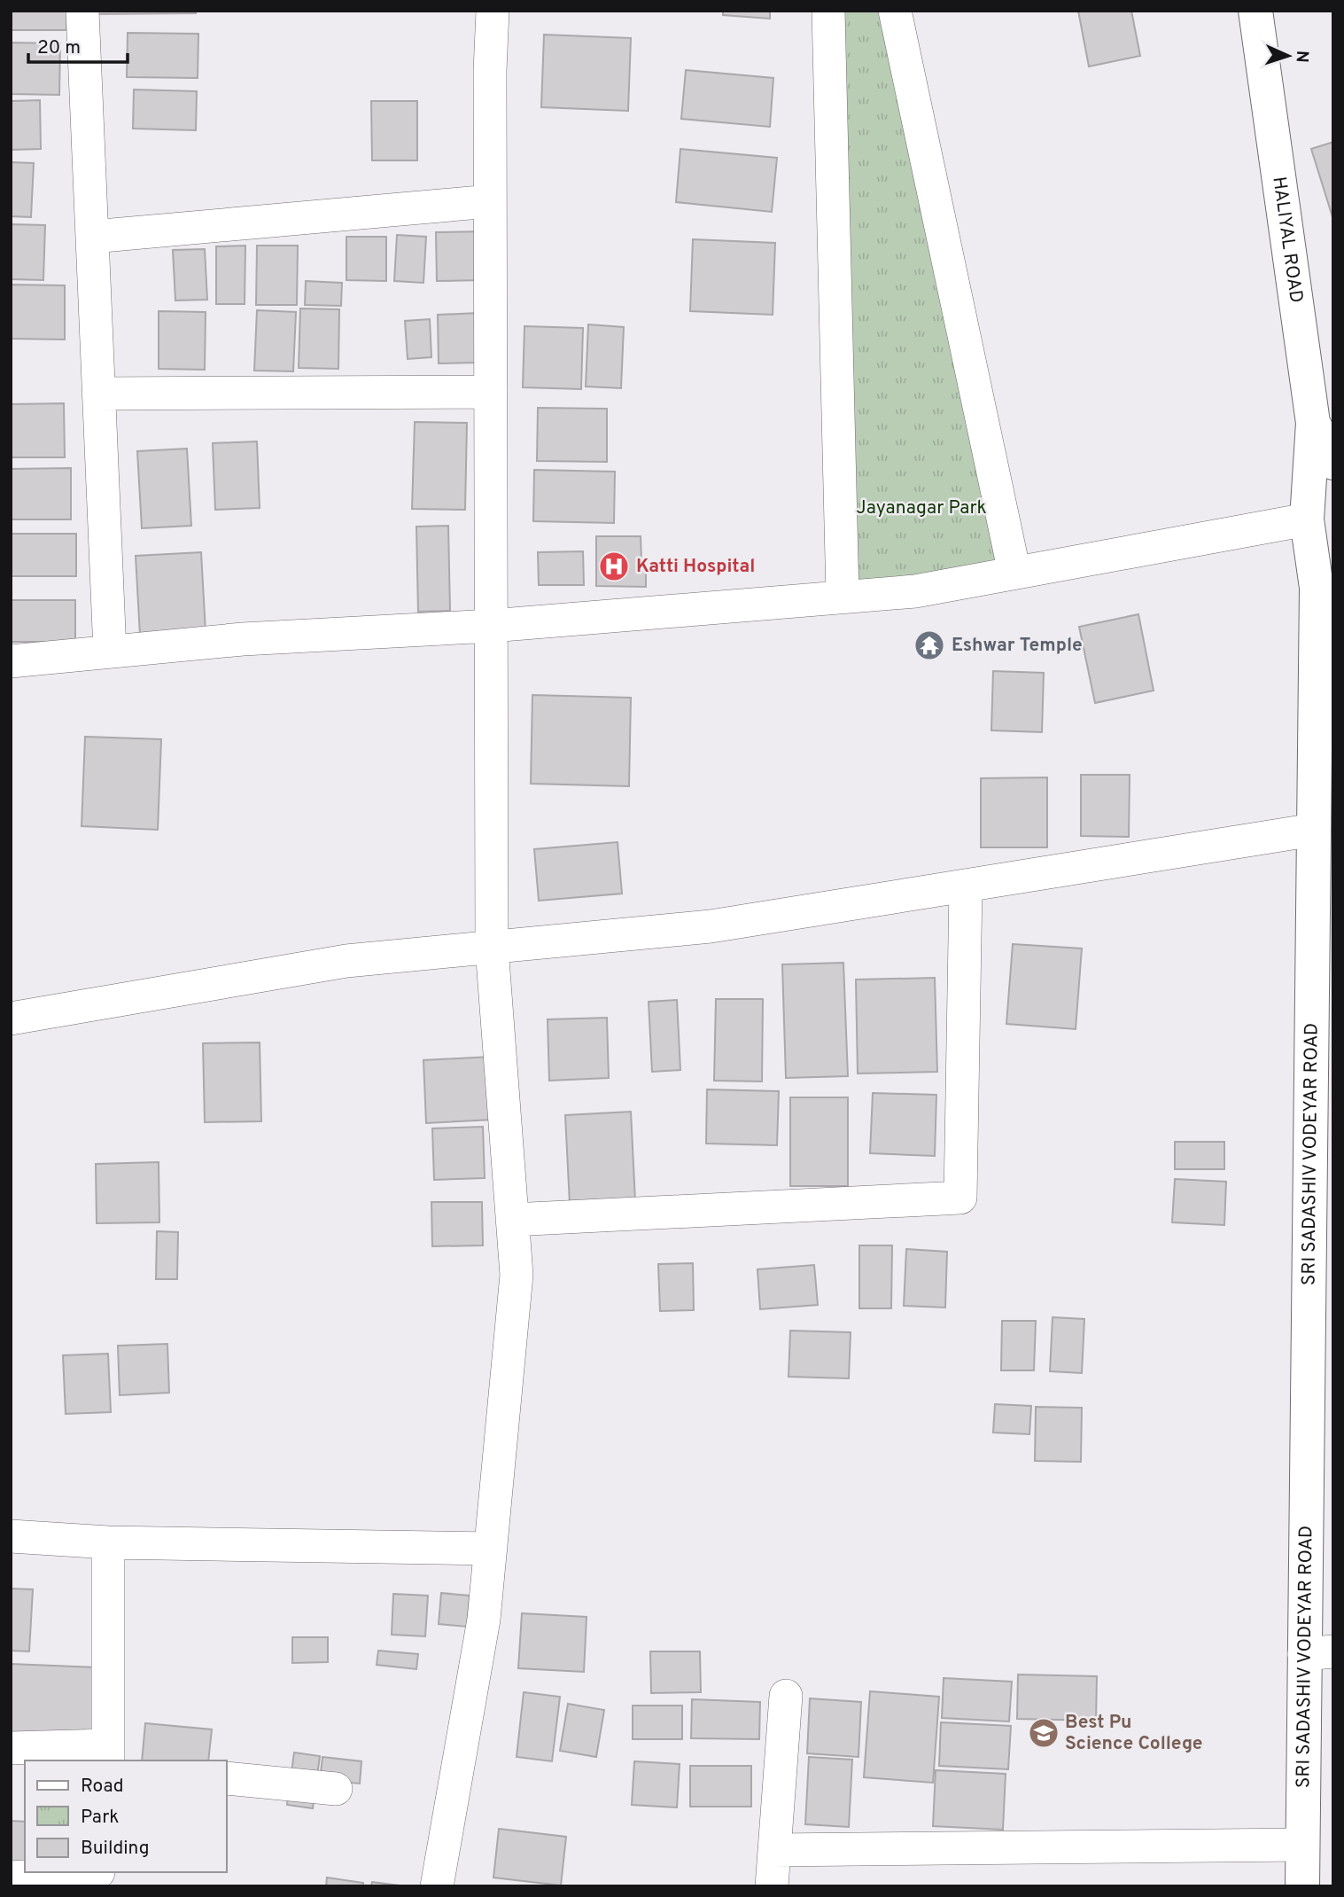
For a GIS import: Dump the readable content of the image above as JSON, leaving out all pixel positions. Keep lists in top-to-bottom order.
{
  "streets": {
    "main road": ["HALIYAL ROAD", "SRI SADASHIV VODEYAR ROAD"]
  },
  "crossings": [
    ["HALIYAL ROAD", "SRI SADASHIV VODEYAR ROAD"]
  ],
  "parks": ["Jayanagar Park"],
  "places": {
    "hospital": ["Katti Hospital"],
    "temple": ["Eshwar Temple"],
    "school or university": ["Best Pu Science College"]
  },
  "legend": ["Road", "Park", "Building"],
  "scale_bar": "20 m",
  "north": "right"
}
